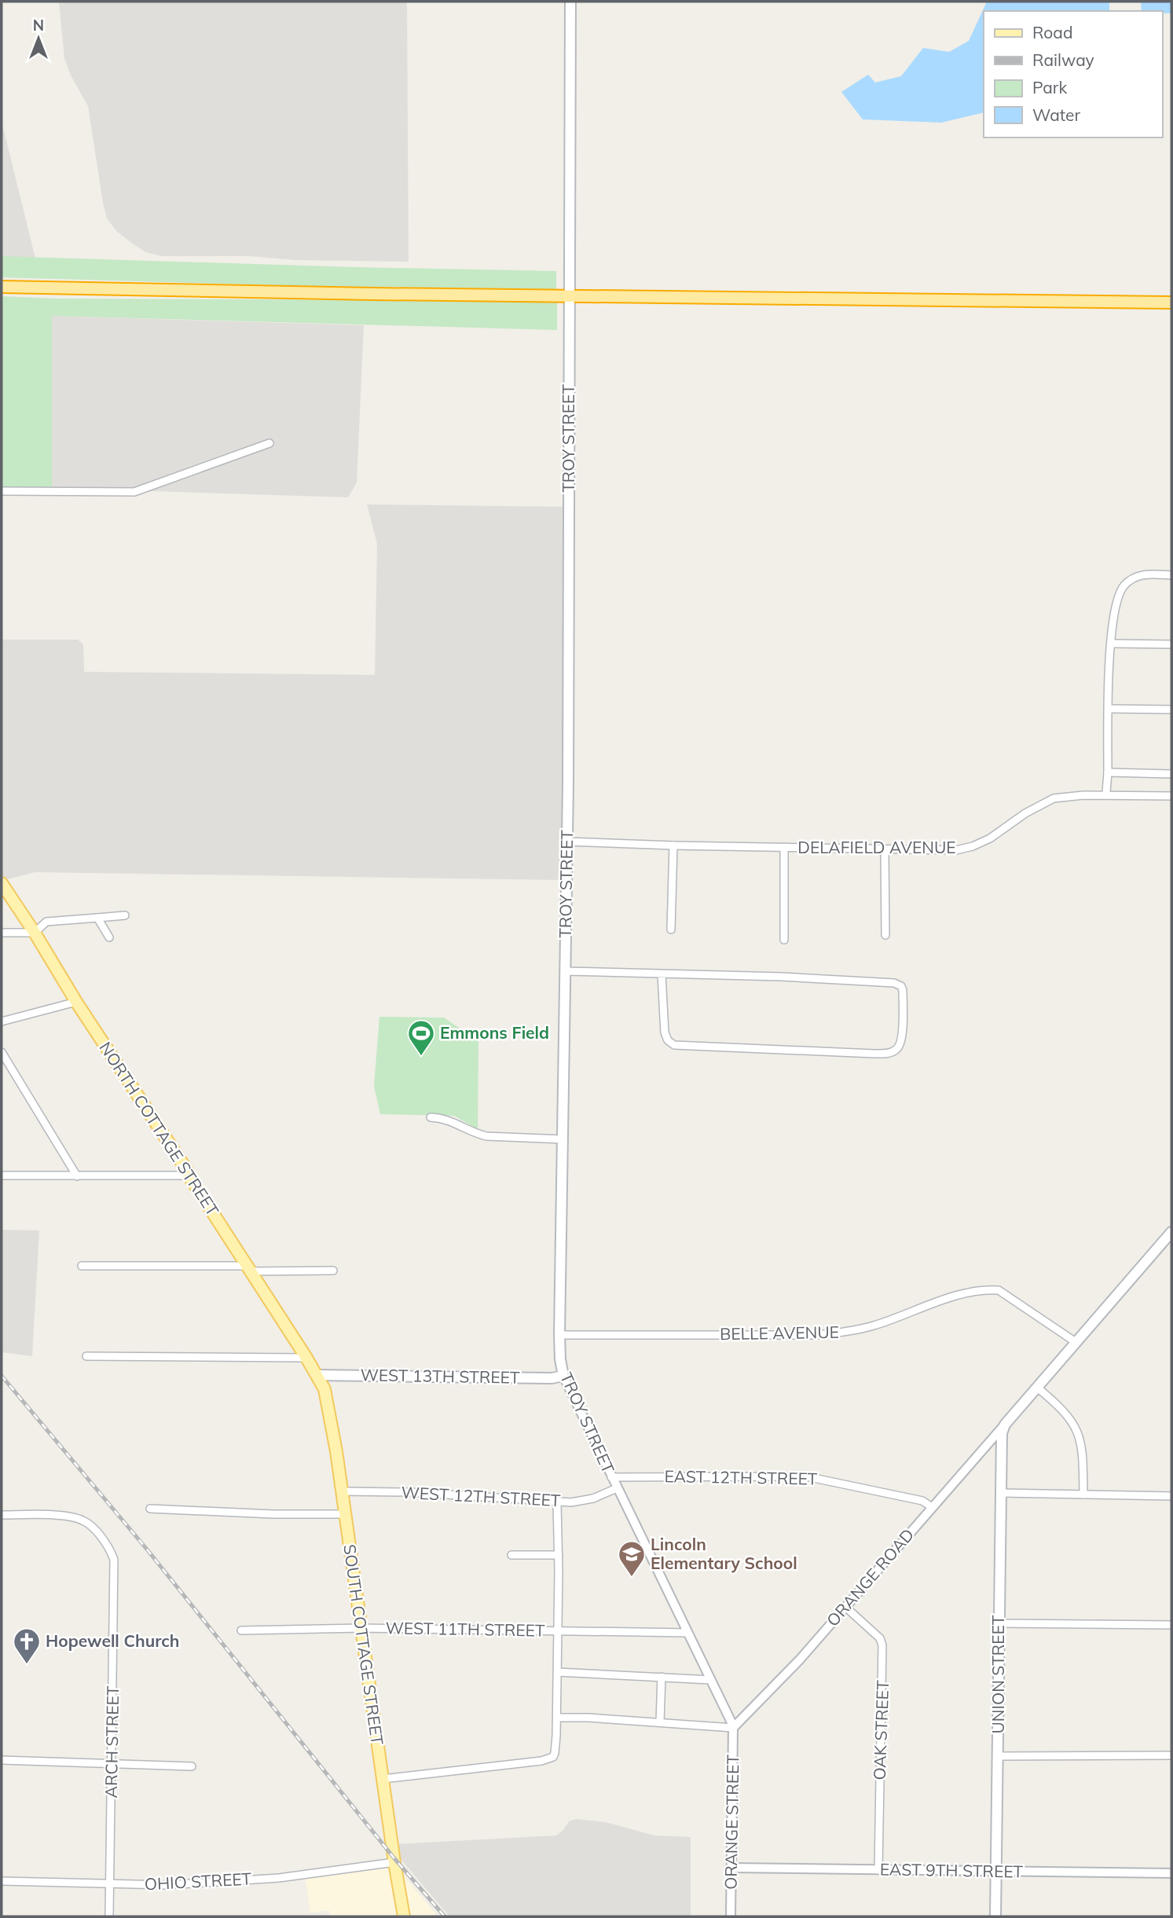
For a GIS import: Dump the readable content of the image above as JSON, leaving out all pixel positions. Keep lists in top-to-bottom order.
{
  "streets": {
    "main road": [
      "TROY STREET",
      "NORTH COTTAGE STREET",
      "WEST 13TH STREET",
      "ORANGE ROAD",
      "SOUTH COTTAGE STREET",
      "UNION STREET"
    ],
    "street": [
      "DELAFIELD AVENUE",
      "BELLE AVENUE",
      "EAST 12TH STREET",
      "WEST 12TH STREET",
      "WEST 11TH STREET",
      "OAK STREET",
      "ARCH STREET",
      "ORANGE STREET",
      "EAST 9TH STREET",
      "OHIO STREET"
    ]
  },
  "crossings": [
    ["TROY STREET", "DELAFIELD AVENUE"],
    ["TROY STREET", "BELLE AVENUE"],
    ["TROY STREET", "WEST 13TH STREET"],
    ["TROY STREET", "EAST 12TH STREET"],
    ["TROY STREET", "WEST 12TH STREET"],
    ["TROY STREET", "ORANGE ROAD"],
    ["TROY STREET", "WEST 11TH STREET"],
    ["TROY STREET", "ORANGE STREET"],
    ["NORTH COTTAGE STREET", "WEST 13TH STREET"],
    ["NORTH COTTAGE STREET", "SOUTH COTTAGE STREET"],
    ["BELLE AVENUE", "ORANGE ROAD"],
    ["WEST 13TH STREET", "SOUTH COTTAGE STREET"],
    ["EAST 12TH STREET", "ORANGE ROAD"],
    ["WEST 12TH STREET", "SOUTH COTTAGE STREET"],
    ["ORANGE ROAD", "UNION STREET"],
    ["ORANGE ROAD", "OAK STREET"],
    ["ORANGE ROAD", "ORANGE STREET"],
    ["WEST 11TH STREET", "SOUTH COTTAGE STREET"],
    ["SOUTH COTTAGE STREET", "OHIO STREET"],
    ["UNION STREET", "EAST 9TH STREET"],
    ["OAK STREET", "EAST 9TH STREET"],
    ["ARCH STREET", "OHIO STREET"],
    ["ORANGE STREET", "EAST 9TH STREET"]
  ],
  "places": {
    "sports": ["Emmons Field"],
    "school or university": ["Lincoln Elementary School"],
    "church": ["Hopewell Church"]
  },
  "legend": [
    "Road",
    "Railway",
    "Park",
    "Water"
  ],
  "north": "top"
}
